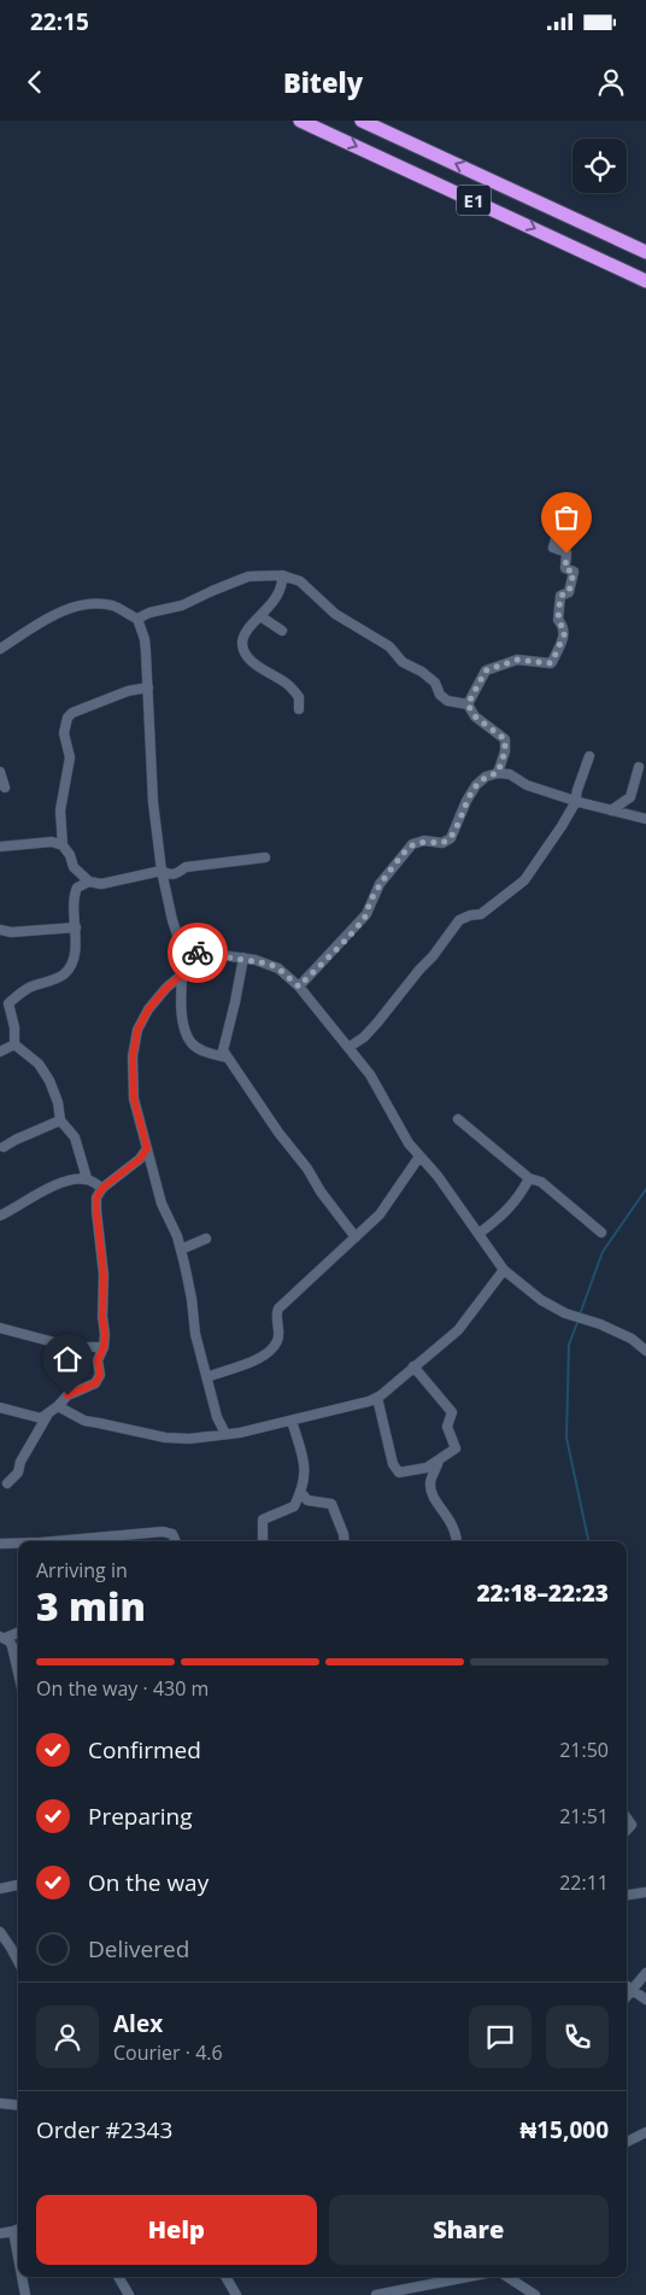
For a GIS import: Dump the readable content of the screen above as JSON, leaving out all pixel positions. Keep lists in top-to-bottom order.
{
  "streets": {
    "highway": ["E1"]
  },
  "page": {
    "status": "22:15",
    "header": "Bitely",
    "heading": ["3 min", "Arriving in", "22:18–22:23"],
    "panel": [
      "Alex",
      "Courier · 4.6",
      "Order #2343",
      "₦15,000"
    ],
    "bar": "On the way · 430 m",
    "list": [
      ["Confirmed", "21:50"],
      ["Preparing", "21:51"],
      ["On the way", "22:11"],
      "Delivered"
    ],
    "buttons": ["Help", "Share"]
  }
}
